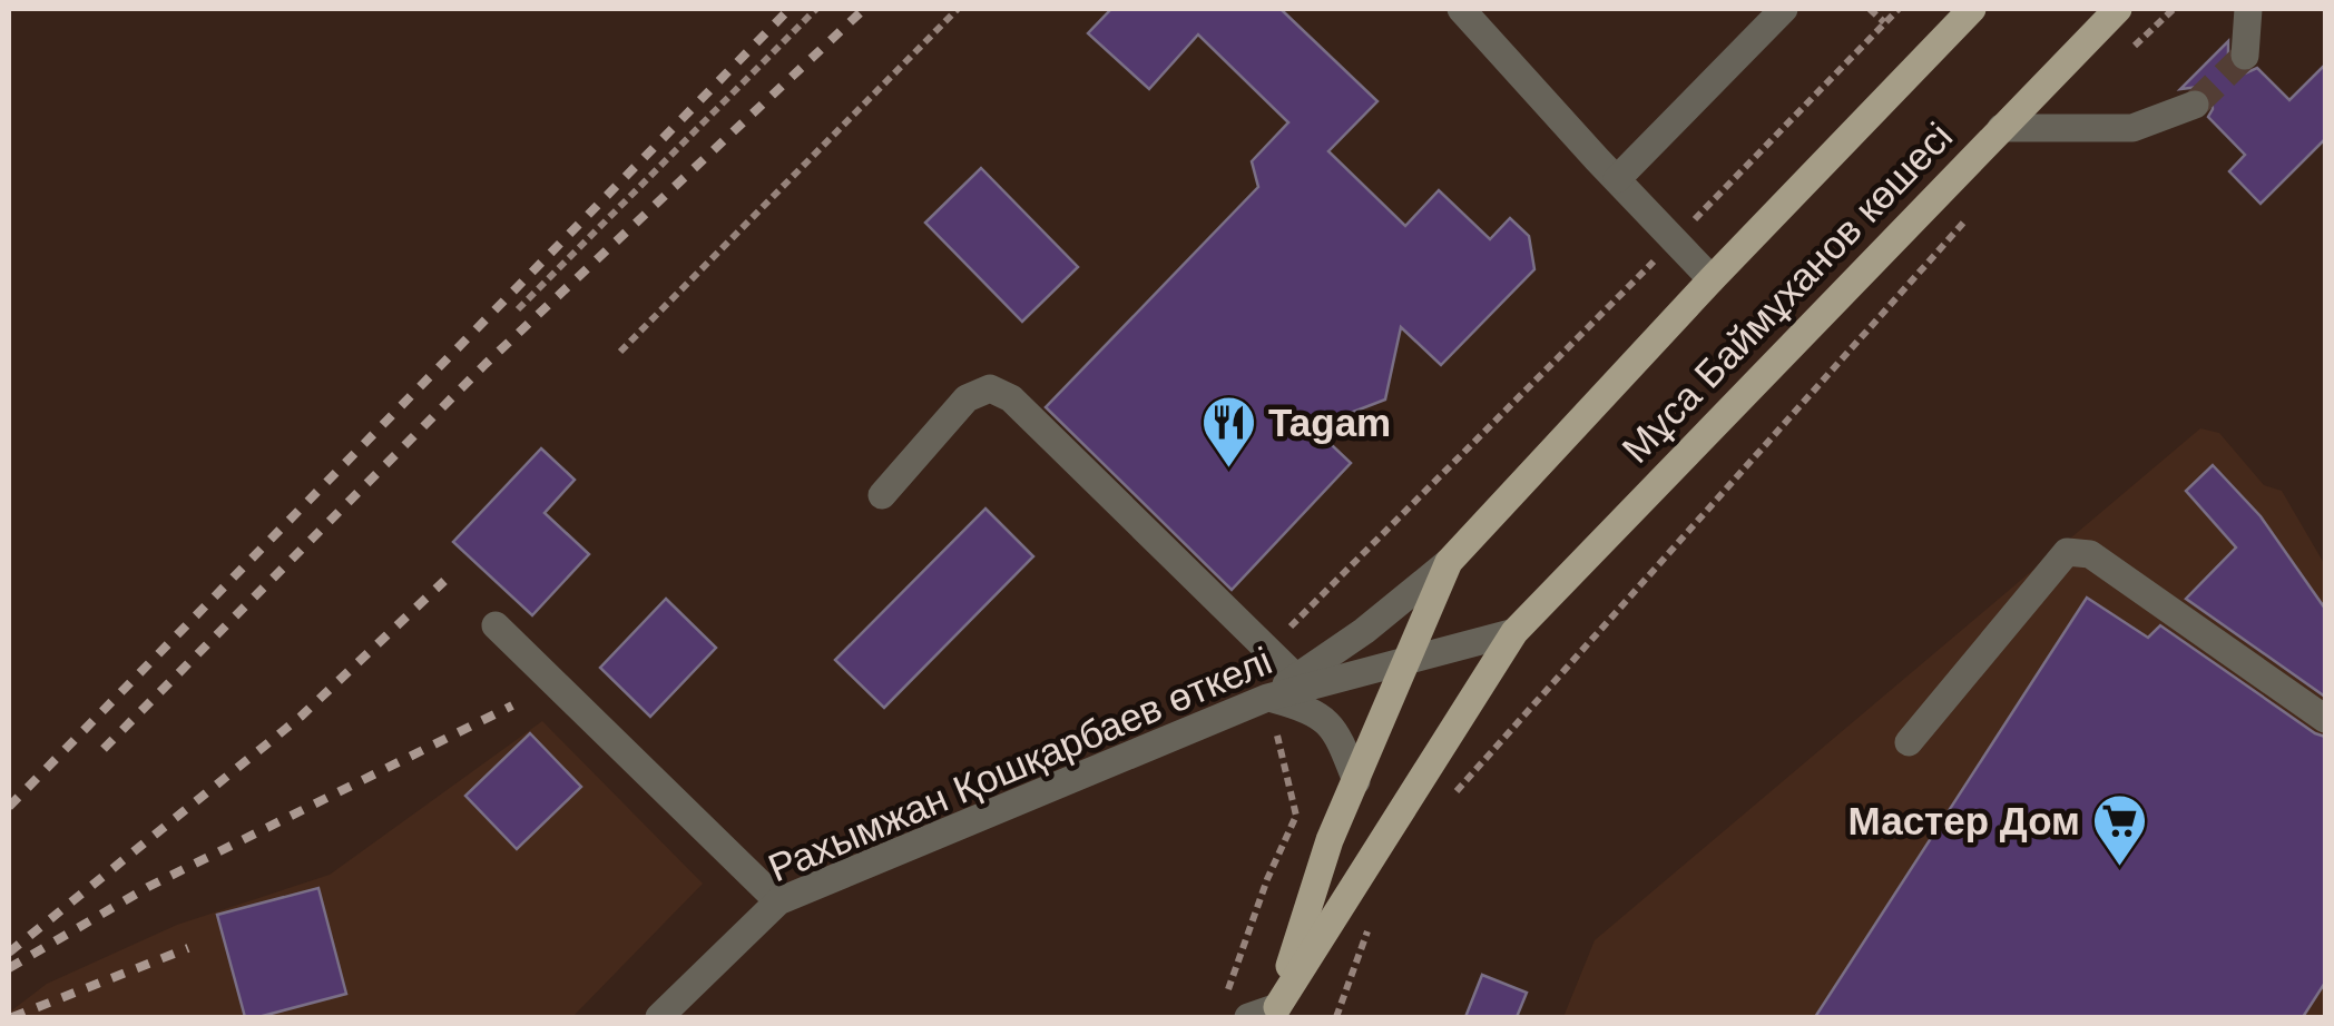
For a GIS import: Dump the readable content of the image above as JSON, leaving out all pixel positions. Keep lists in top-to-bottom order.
{
  "streets": {
    "main road": ["Мұса Баймұханов көшесі"],
    "street": ["Рахымжан Қошқарбаев өткелі"]
  },
  "crossings": [
    ["Мұса Баймұханов көшесі", "Рахымжан Қошқарбаев өткелі"]
  ],
  "places": {
    "restaurant": ["Tagam"],
    "supermarket": ["Мастер Дом"]
  }
}
